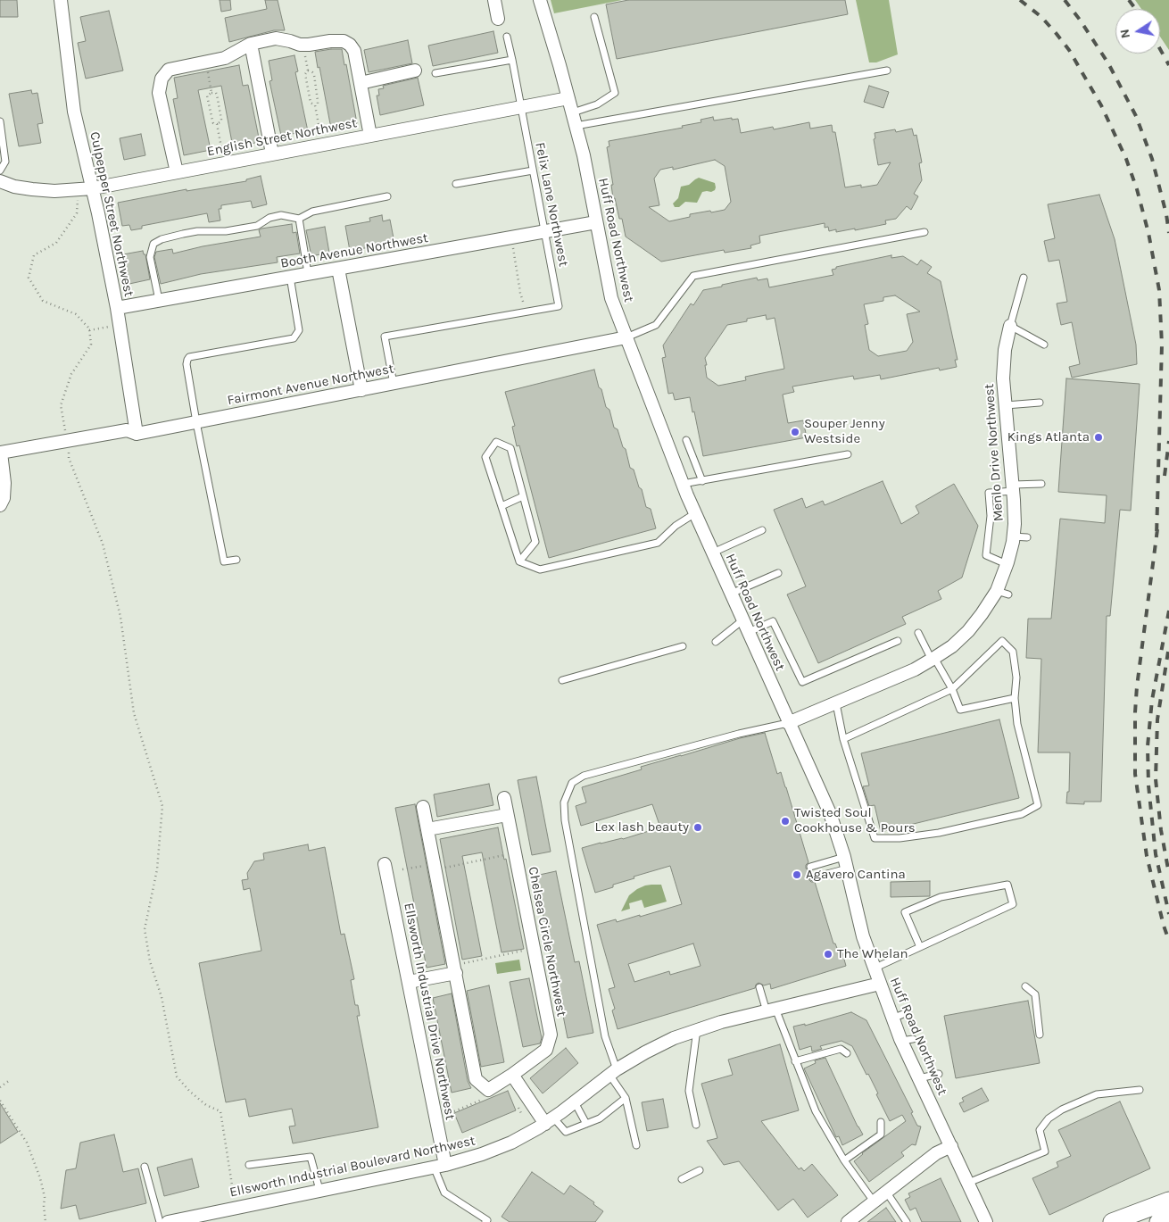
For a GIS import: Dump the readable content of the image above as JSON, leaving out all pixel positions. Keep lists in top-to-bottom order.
{
  "streets": {
    "street": [
      "English Street Northwest",
      "Culpepper Street Northwest",
      "Huff Road Northwest",
      "Booth Avenue Northwest",
      "Fairmont Avenue Northwest",
      "Menlo Drive Northwest",
      "Chelsea Circle Northwest",
      "Ellsworth Industrial Drive Northwest",
      "Ellsworth Industrial Boulevard Northwest"
    ],
    "lane": ["Felix Lane Northwest"]
  },
  "crossings": [
    ["English Street Northwest", "Felix Lane Northwest"],
    ["English Street Northwest", "Culpepper Street Northwest"],
    ["English Street Northwest", "Huff Road Northwest"],
    ["Felix Lane Northwest", "Booth Avenue Northwest"],
    ["Felix Lane Northwest", "Fairmont Avenue Northwest"],
    ["Culpepper Street Northwest", "Booth Avenue Northwest"],
    ["Culpepper Street Northwest", "Fairmont Avenue Northwest"],
    ["Huff Road Northwest", "Booth Avenue Northwest"],
    ["Huff Road Northwest", "Fairmont Avenue Northwest"],
    ["Huff Road Northwest", "Menlo Drive Northwest"],
    ["Huff Road Northwest", "Ellsworth Industrial Boulevard Northwest"],
    ["Ellsworth Industrial Drive Northwest", "Ellsworth Industrial Boulevard Northwest"]
  ],
  "places": [
    "Souper Jenny Westside",
    "Kings Atlanta",
    "Twisted Soul Cookhouse & Pours",
    "Lex lash beauty",
    "Agavero Cantina",
    "The Whelan"
  ],
  "north": "left"
}
